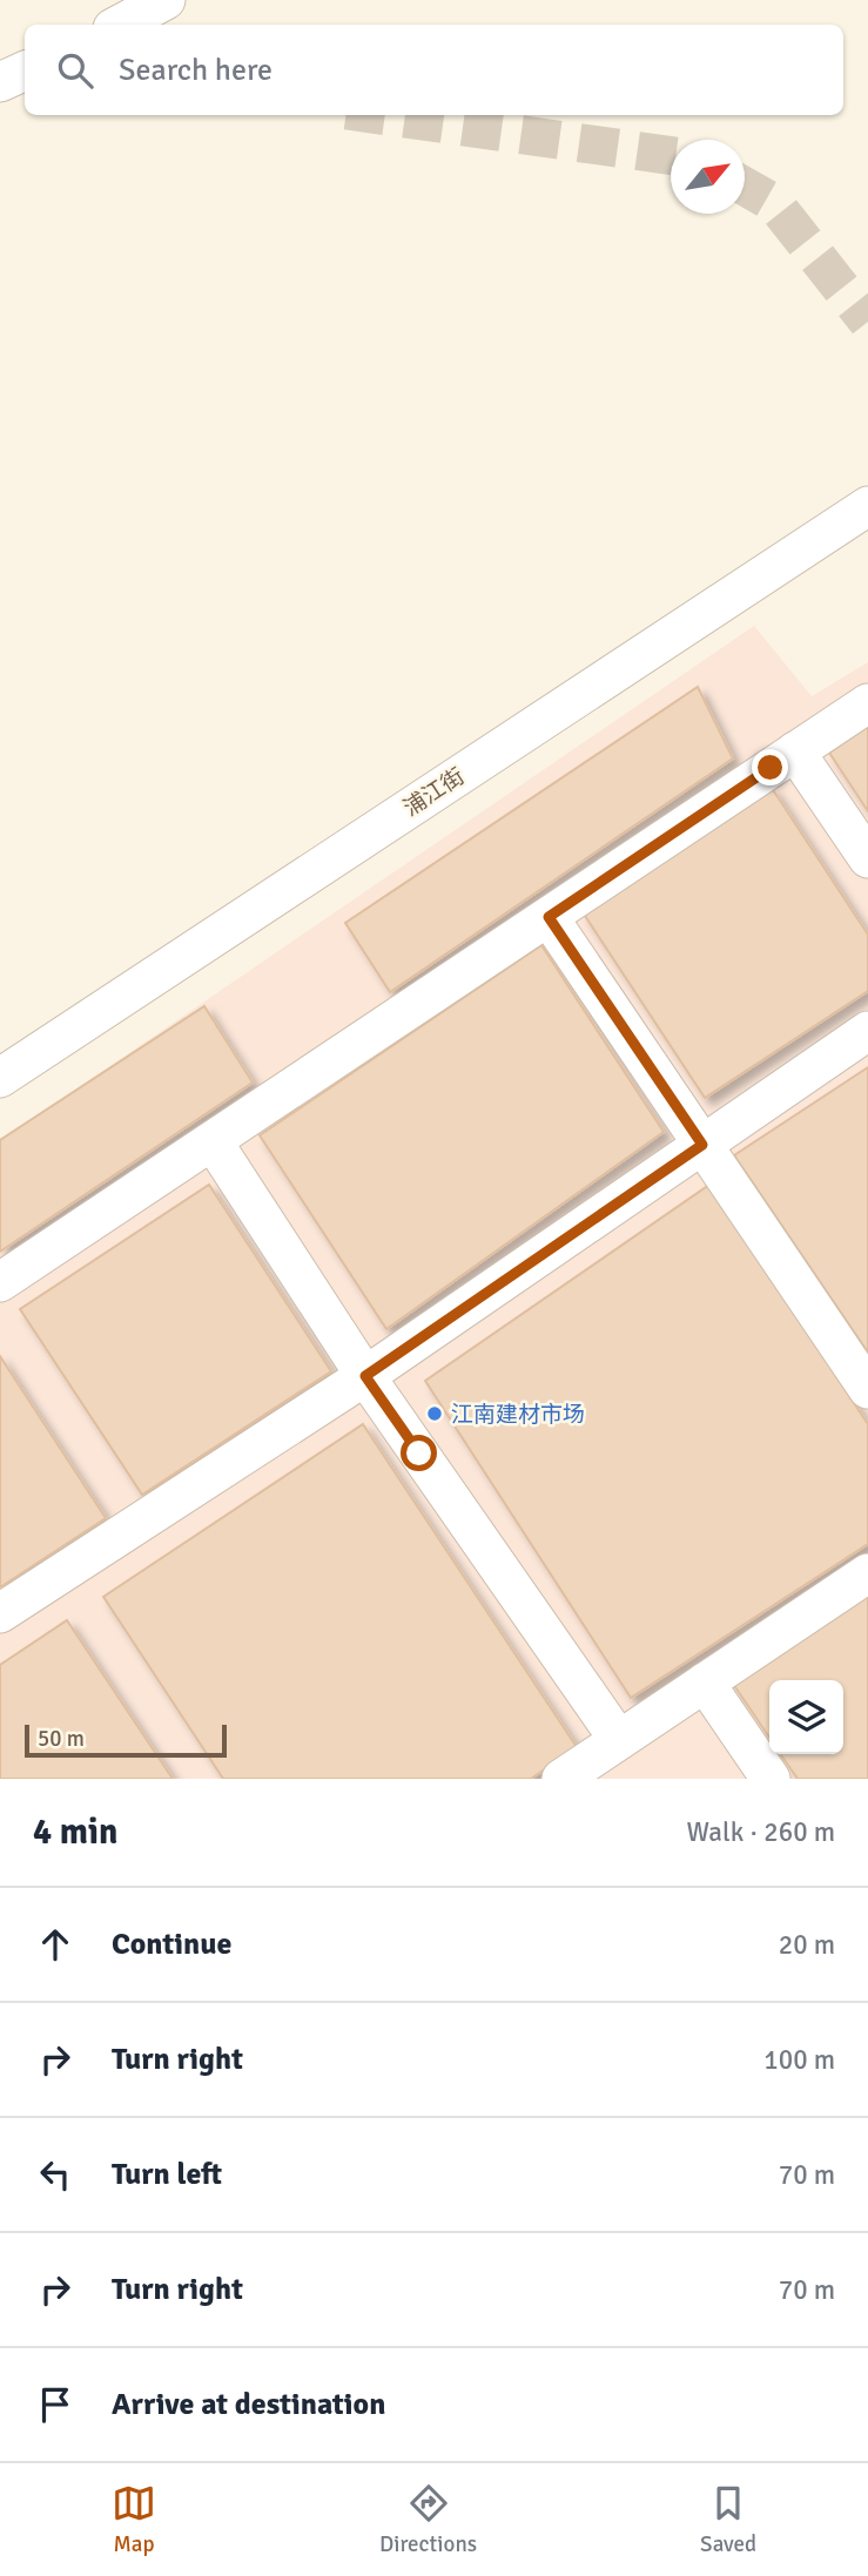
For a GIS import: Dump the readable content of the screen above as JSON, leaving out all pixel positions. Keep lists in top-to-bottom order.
{
  "streets": {
    "street": ["浦江街"]
  },
  "places": ["江南建材市场"],
  "scale_bar": "50 m",
  "north": "top right",
  "page": {
    "search": "Search here",
    "scale": "50 m",
    "heading": ["4 min", "Walk · 260 m"],
    "list": [
      ["Continue", "20 m"],
      ["Turn right", "100 m"],
      ["Turn left", "70 m"],
      ["Turn right", "70 m"],
      "Arrive at destination"
    ],
    "nav": ["Map", "Directions", "Saved"]
  }
}
